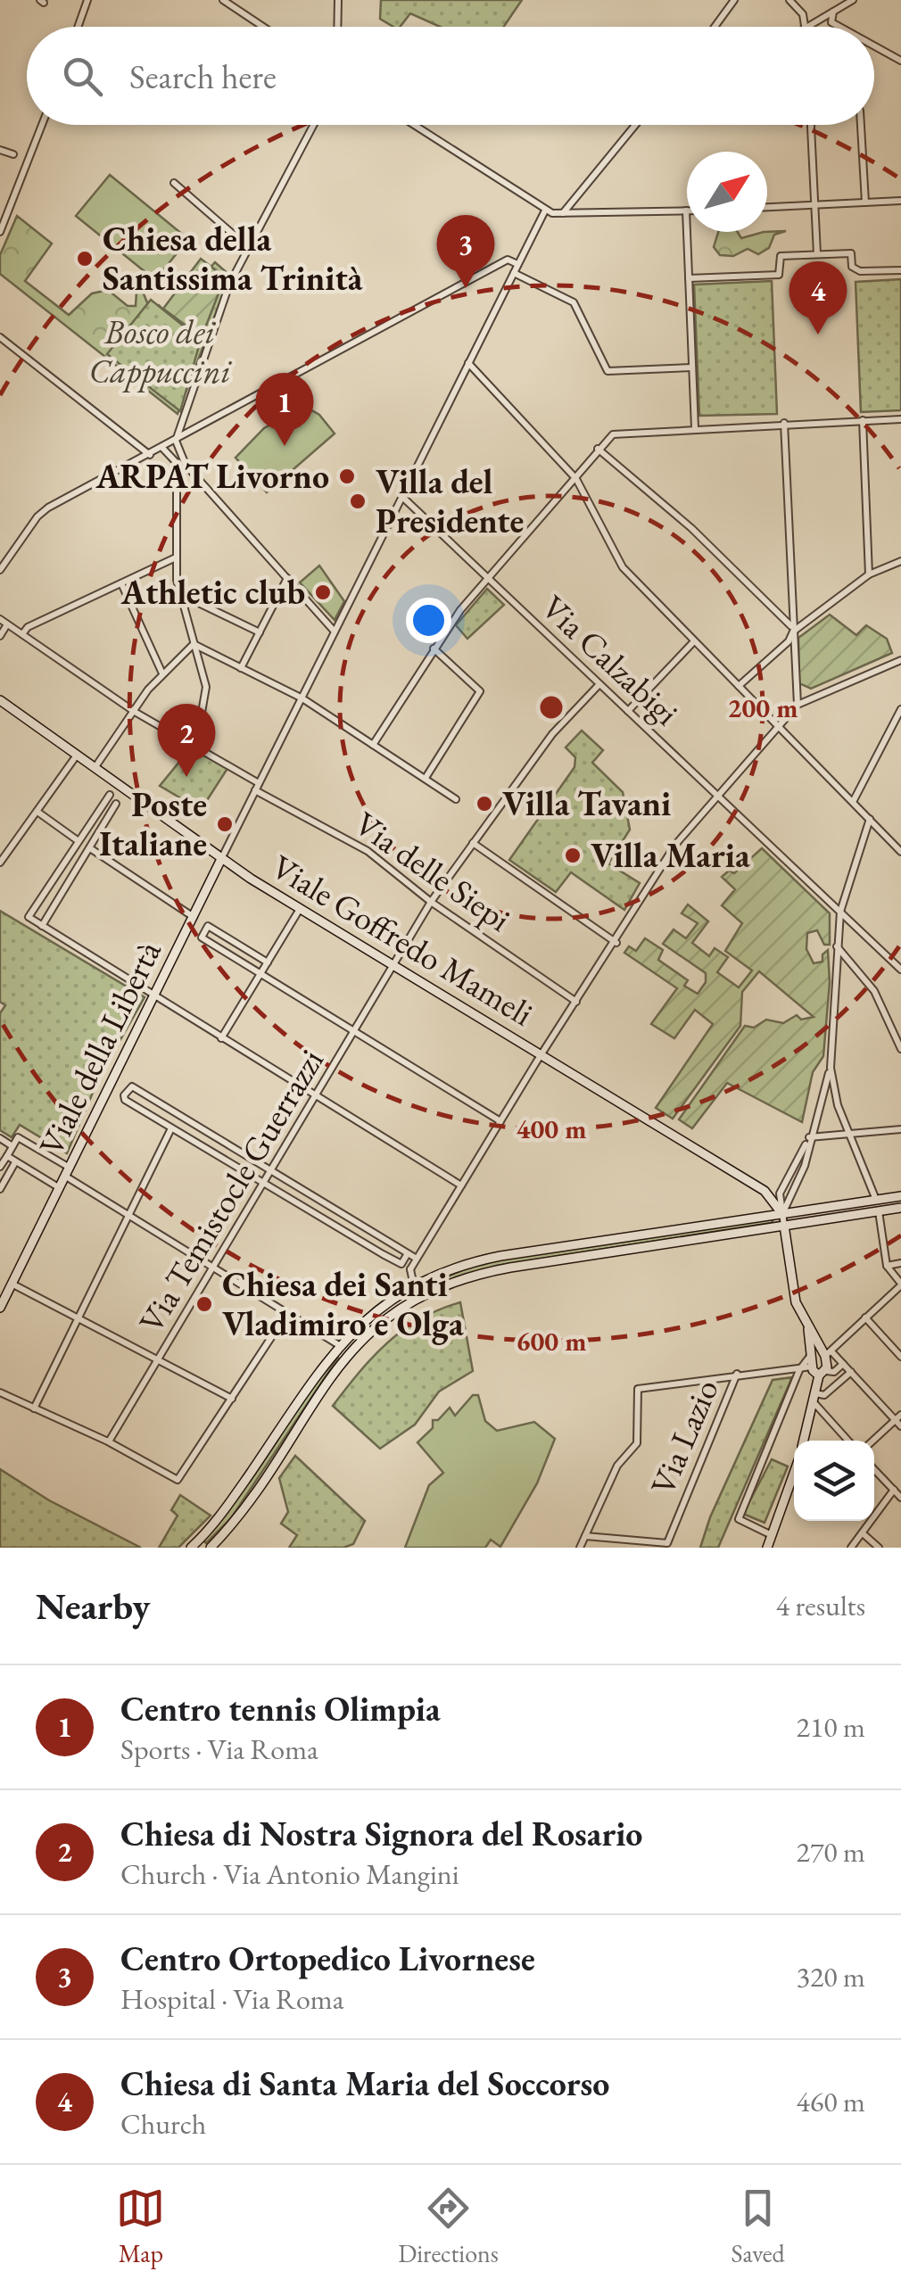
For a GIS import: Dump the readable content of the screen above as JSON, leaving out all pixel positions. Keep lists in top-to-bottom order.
{
  "streets": {
    "street": [
      "Via Calzabigi",
      "Via delle Siepi",
      "Viale Goffredo Mameli",
      "Viale della Libertà",
      "Via Temistocle Guerrazzi",
      "Via Lazio"
    ]
  },
  "crossings": [
    ["Via Calzabigi", "Via Temistocle Guerrazzi"],
    ["Via delle Siepi", "Via Temistocle Guerrazzi"],
    ["Viale Goffredo Mameli", "Viale della Libertà"],
    ["Viale Goffredo Mameli", "Via Temistocle Guerrazzi"]
  ],
  "parks": ["Bosco dei Cappuccini"],
  "places": [
    "Chiesa della Santissima Trinità",
    "ARPAT Livorno",
    "Villa del Presidente",
    "Athletic club",
    "Villa Tavani",
    "Poste Italiane",
    "Villa Maria",
    "Chiesa dei Santi Vladimiro e Olga"
  ],
  "north": "top right",
  "page": {
    "search": "Search here",
    "pins": [
      "3",
      "4",
      "1",
      "2"
    ],
    "heading": ["Nearby", "4 results"],
    "list": [
      {
        "mark": "1",
        "name": "Centro tennis Olimpia",
        "note": "Sports · Via Roma",
        "value": "210 m"
      },
      {
        "mark": "2",
        "name": "Chiesa di Nostra Signora del Rosario",
        "note": "Church · Via Antonio Mangini",
        "value": "270 m"
      },
      {
        "mark": "3",
        "name": "Centro Ortopedico Livornese",
        "note": "Hospital · Via Roma",
        "value": "320 m"
      },
      {
        "mark": "4",
        "name": "Chiesa di Santa Maria del Soccorso",
        "note": "Church",
        "value": "460 m"
      }
    ],
    "nav": ["Map", "Directions", "Saved"]
  },
  "rings": ["200 m", "400 m", "600 m"]
}
